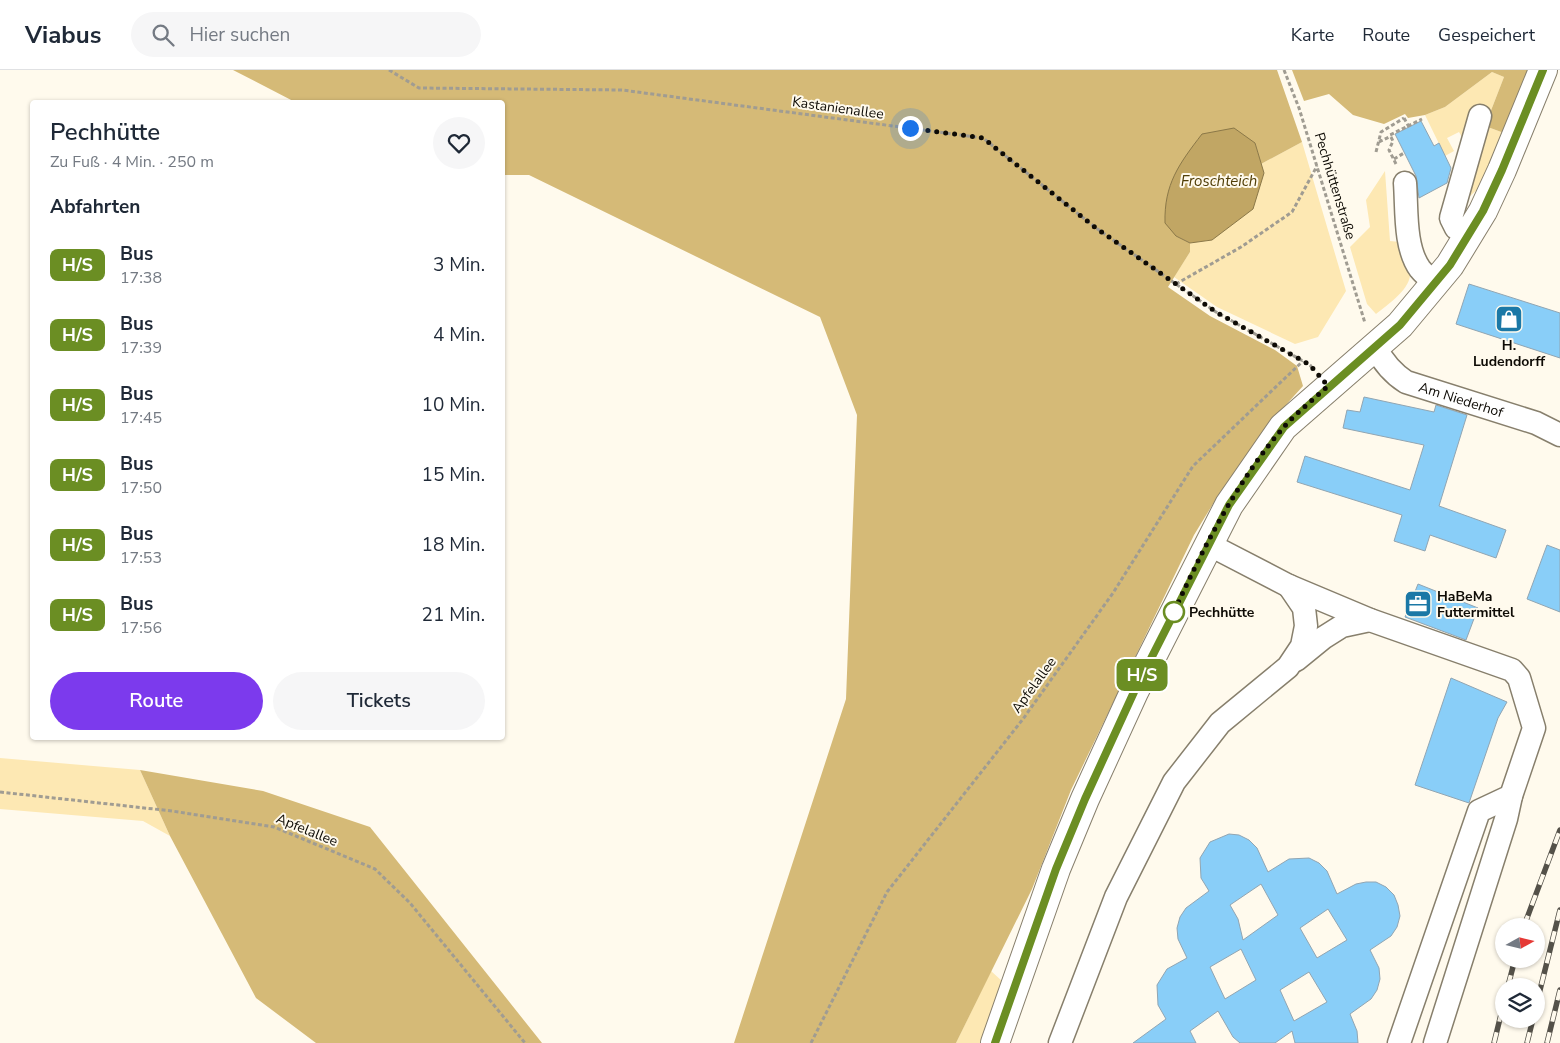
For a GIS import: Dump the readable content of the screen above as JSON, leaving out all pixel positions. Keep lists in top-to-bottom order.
{
  "streets": {
    "street": ["Am Niederhof"],
    "path": ["Kastanienallee", "Pechhüttenstraße", "Apfelallee"]
  },
  "crossings": [
    ["Kastanienallee", "Apfelallee"]
  ],
  "water": ["Froschteich"],
  "places": {
    "shop": ["H. Ludendorff"],
    "office": ["HaBeMa Futtermittel"],
    "other": ["Pechhütte"]
  },
  "lines": ["bus line H/S"],
  "north": "right",
  "page": {
    "header": "Viabus",
    "search": "Hier suchen",
    "nav": ["Karte", "Route", "Gespeichert"],
    "on_map": "H/S",
    "heading": [
      ["Pechhütte", "Zu Fuß · 4 Min. · 250 m"],
      "Abfahrten"
    ],
    "list": [
      {
        "mark": "H/S",
        "name": "Bus",
        "note": "17:38",
        "value": "3 Min."
      },
      {
        "mark": "H/S",
        "name": "Bus",
        "note": "17:39",
        "value": "4 Min."
      },
      {
        "mark": "H/S",
        "name": "Bus",
        "note": "17:45",
        "value": "10 Min."
      },
      {
        "mark": "H/S",
        "name": "Bus",
        "note": "17:50",
        "value": "15 Min."
      },
      {
        "mark": "H/S",
        "name": "Bus",
        "note": "17:53",
        "value": "18 Min."
      },
      {
        "mark": "H/S",
        "name": "Bus",
        "note": "17:56",
        "value": "21 Min."
      }
    ],
    "buttons": ["Route", "Tickets"]
  }
}
